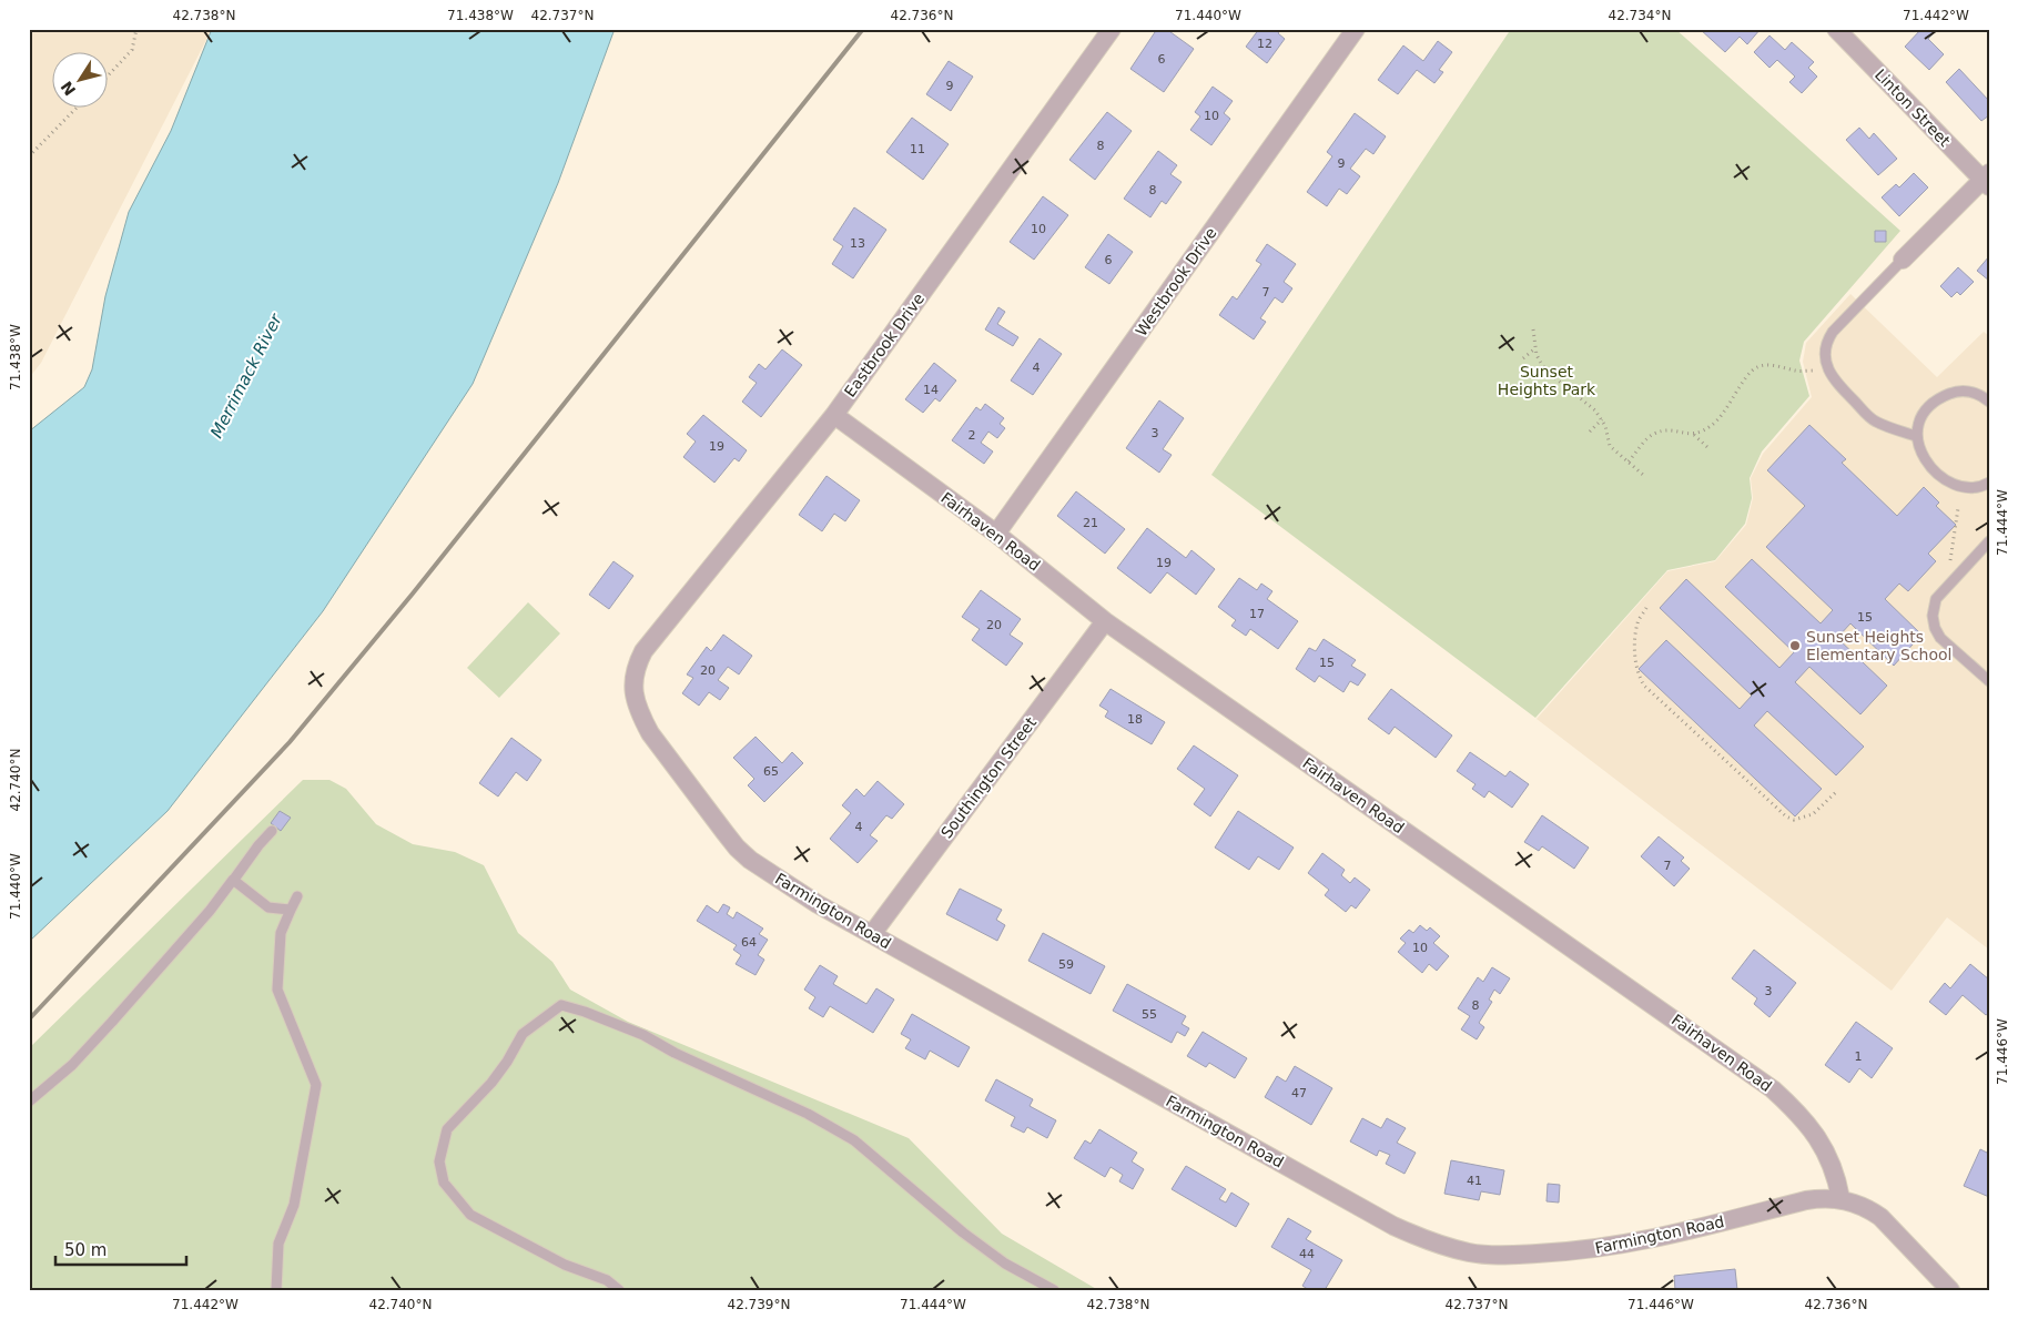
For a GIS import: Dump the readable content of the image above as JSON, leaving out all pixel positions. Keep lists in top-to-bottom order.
{
  "streets": {
    "street": [
      "Linton Street",
      "Westbrook Drive",
      "Eastbrook Drive",
      "Fairhaven Road",
      "Southington Street",
      "Farmington Road"
    ]
  },
  "crossings": [
    ["Westbrook Drive", "Fairhaven Road"],
    ["Eastbrook Drive", "Fairhaven Road"],
    ["Eastbrook Drive", "Farmington Road"],
    ["Fairhaven Road", "Southington Street"],
    ["Fairhaven Road", "Farmington Road"],
    ["Southington Street", "Farmington Road"]
  ],
  "water": ["Merrimack River"],
  "parks": ["Sunset Heights Park"],
  "places": ["Sunset Heights Elementary School"],
  "house_numbers": [
    "12",
    "6",
    "9",
    "10",
    "8",
    "11",
    "9",
    "8",
    "10",
    "13",
    "6",
    "7",
    "4",
    "14",
    "3",
    "2",
    "19",
    "21",
    "19",
    "17",
    "15",
    "20",
    "15",
    "20",
    "18",
    "65",
    "4",
    "7",
    "64",
    "10",
    "59",
    "3",
    "8",
    "55",
    "1",
    "47",
    "41",
    "44"
  ],
  "scale_bar": "50 m",
  "north": "bottom left",
  "coordinates": [
    "42.738°N",
    "71.438°W",
    "42.737°N",
    "42.736°N",
    "71.440°W",
    "42.734°N",
    "71.442°W",
    "71.444°W",
    "42.740°N",
    "71.446°W",
    "42.739°N"
  ]
}
